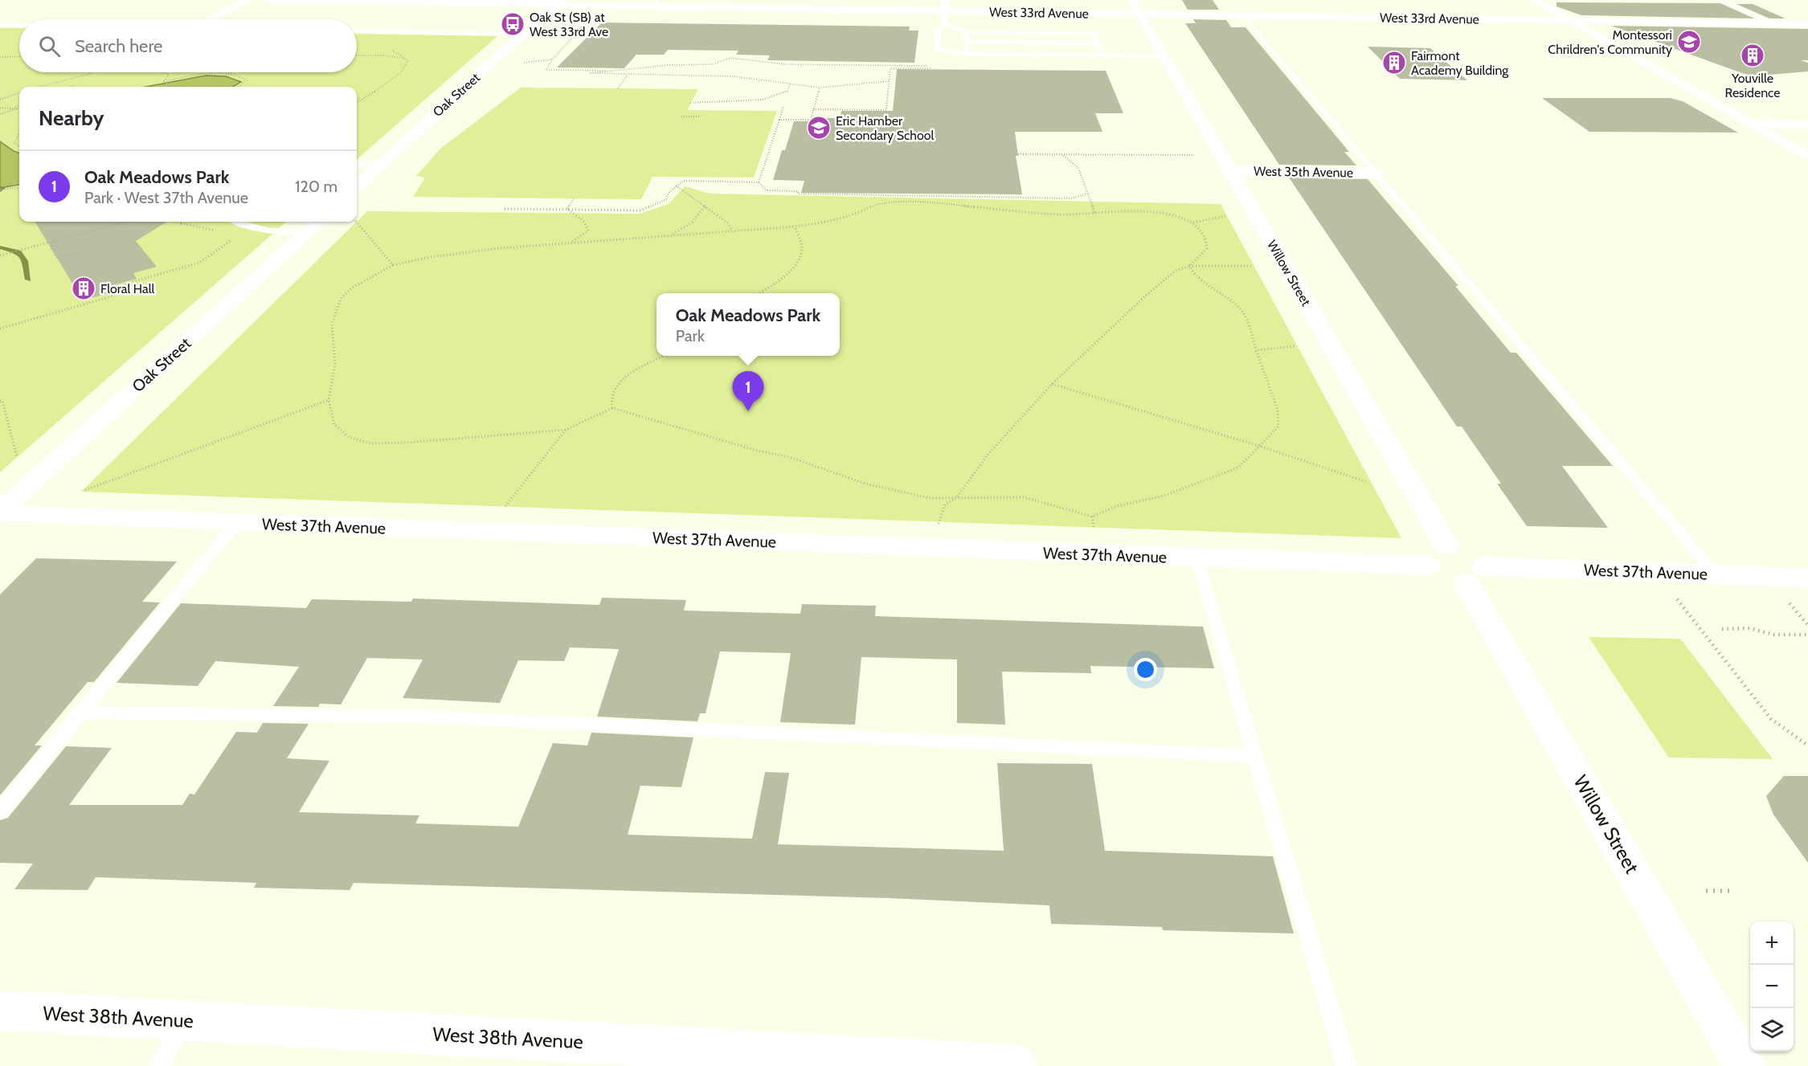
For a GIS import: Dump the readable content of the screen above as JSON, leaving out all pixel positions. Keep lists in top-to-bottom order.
{
  "streets": {
    "street": [
      "West 33rd Avenue",
      "Oak Street",
      "West 35th Avenue",
      "Willow Street",
      "West 37th Avenue",
      "West 38th Avenue"
    ]
  },
  "crossings": [
    ["West 33rd Avenue", "Oak Street"],
    ["West 33rd Avenue", "Willow Street"],
    ["Oak Street", "West 37th Avenue"],
    ["West 35th Avenue", "Willow Street"],
    ["Willow Street", "West 37th Avenue"]
  ],
  "places": {
    "bus stop": ["Oak St (SB) at West 33rd Ave"],
    "school or university": ["Montessori Chrildren's Community", "Eric Hamber Secondary School"],
    "building": ["Youville Residence", "Fairmont Academy Building", "Floral Hall"]
  },
  "page": {
    "search": "Search here",
    "heading": "Nearby",
    "list": [
      {
        "mark": "1",
        "name": "Oak Meadows Park",
        "note": "Park · West 37th Avenue",
        "value": "120 m"
      }
    ],
    "popup": ["Oak Meadows Park", "Park"],
    "pins": "1",
    "map_buttons": ["+", "−"]
  }
}
